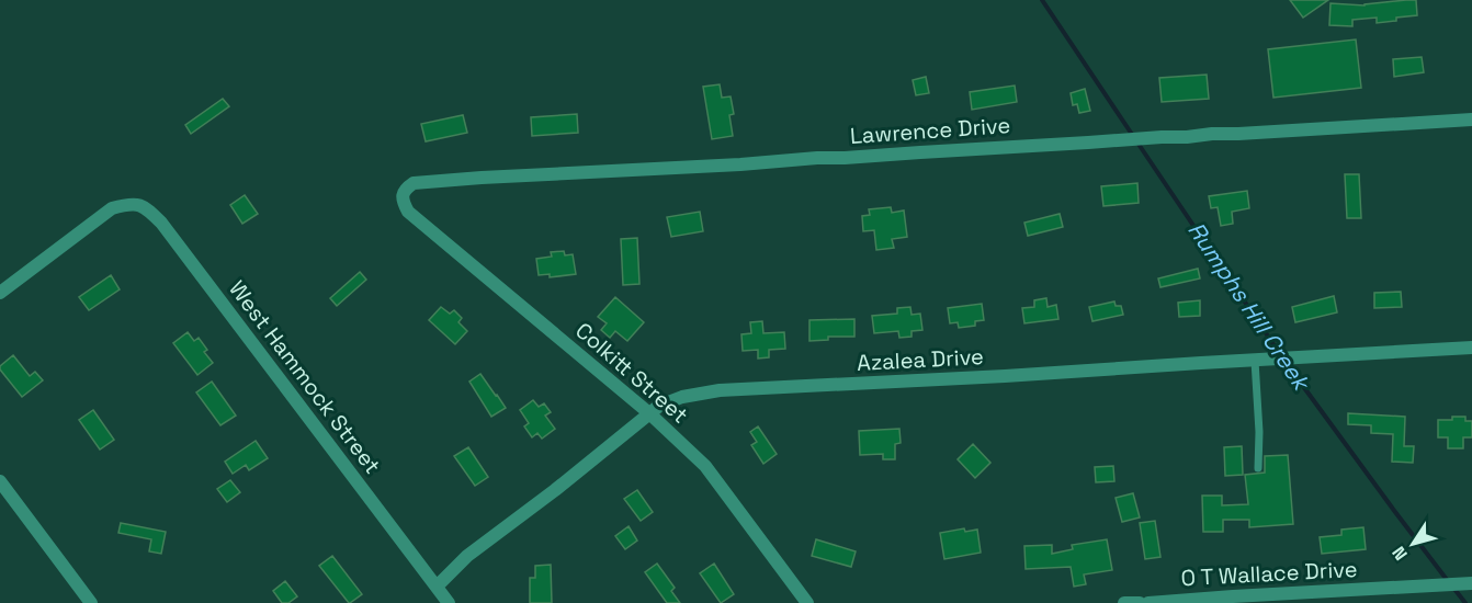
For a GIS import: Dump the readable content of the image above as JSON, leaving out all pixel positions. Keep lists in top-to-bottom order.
{
  "streets": {
    "street": [
      "Lawrence Drive",
      "Azalea Drive",
      "Colkitt Street",
      "West Hammock Street",
      "O T Wallace Drive"
    ]
  },
  "crossings": [
    ["Lawrence Drive", "Colkitt Street"],
    ["Azalea Drive", "Colkitt Street"],
    ["Azalea Drive", "West Hammock Street"]
  ],
  "water": ["Rumphs Hill Creek"],
  "north": "bottom left"
}
